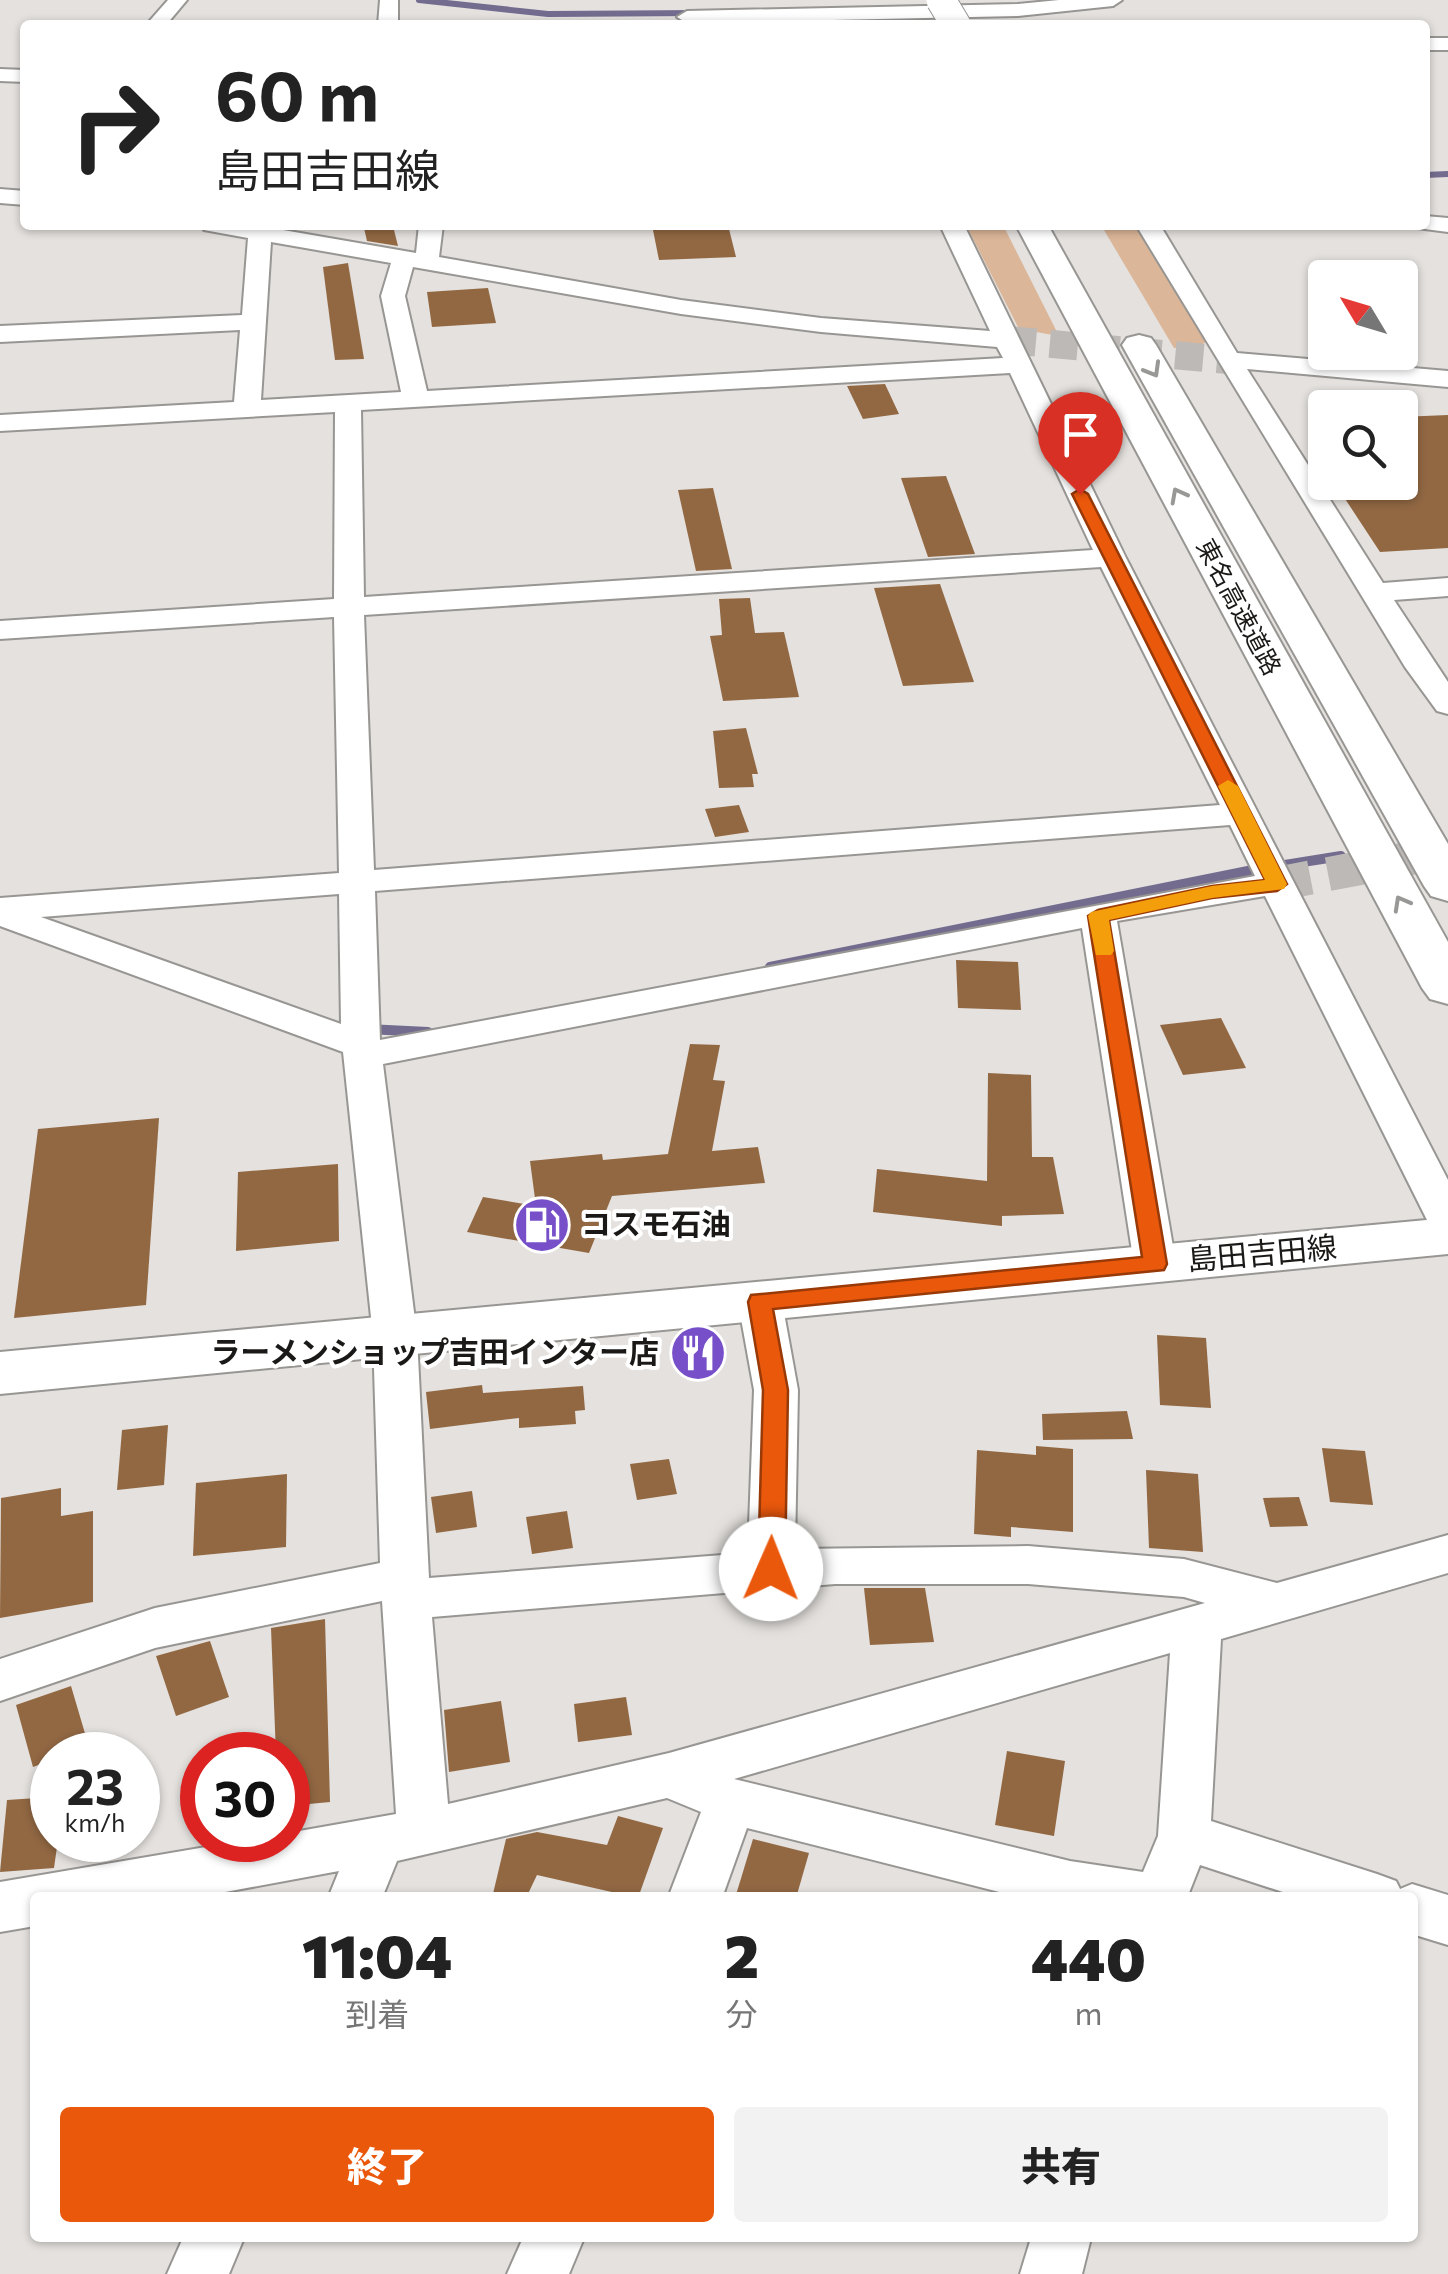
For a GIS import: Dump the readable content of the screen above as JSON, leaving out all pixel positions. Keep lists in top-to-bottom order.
{
  "streets": {
    "highway": ["東名高速道路"],
    "main road": ["島田吉田線"]
  },
  "places": {
    "fuel station": ["コスモ石油"],
    "restaurant": ["ラーメンショップ吉田インター店"]
  },
  "north": "top left",
  "page": {
    "turn": ["60 m", "島田吉田線"],
    "speed": "23 km/h",
    "limit": "30",
    "eta": [
      "11:04",
      "到着",
      "2",
      "分",
      "440",
      "m"
    ],
    "buttons": ["終了", "共有"]
  }
}
